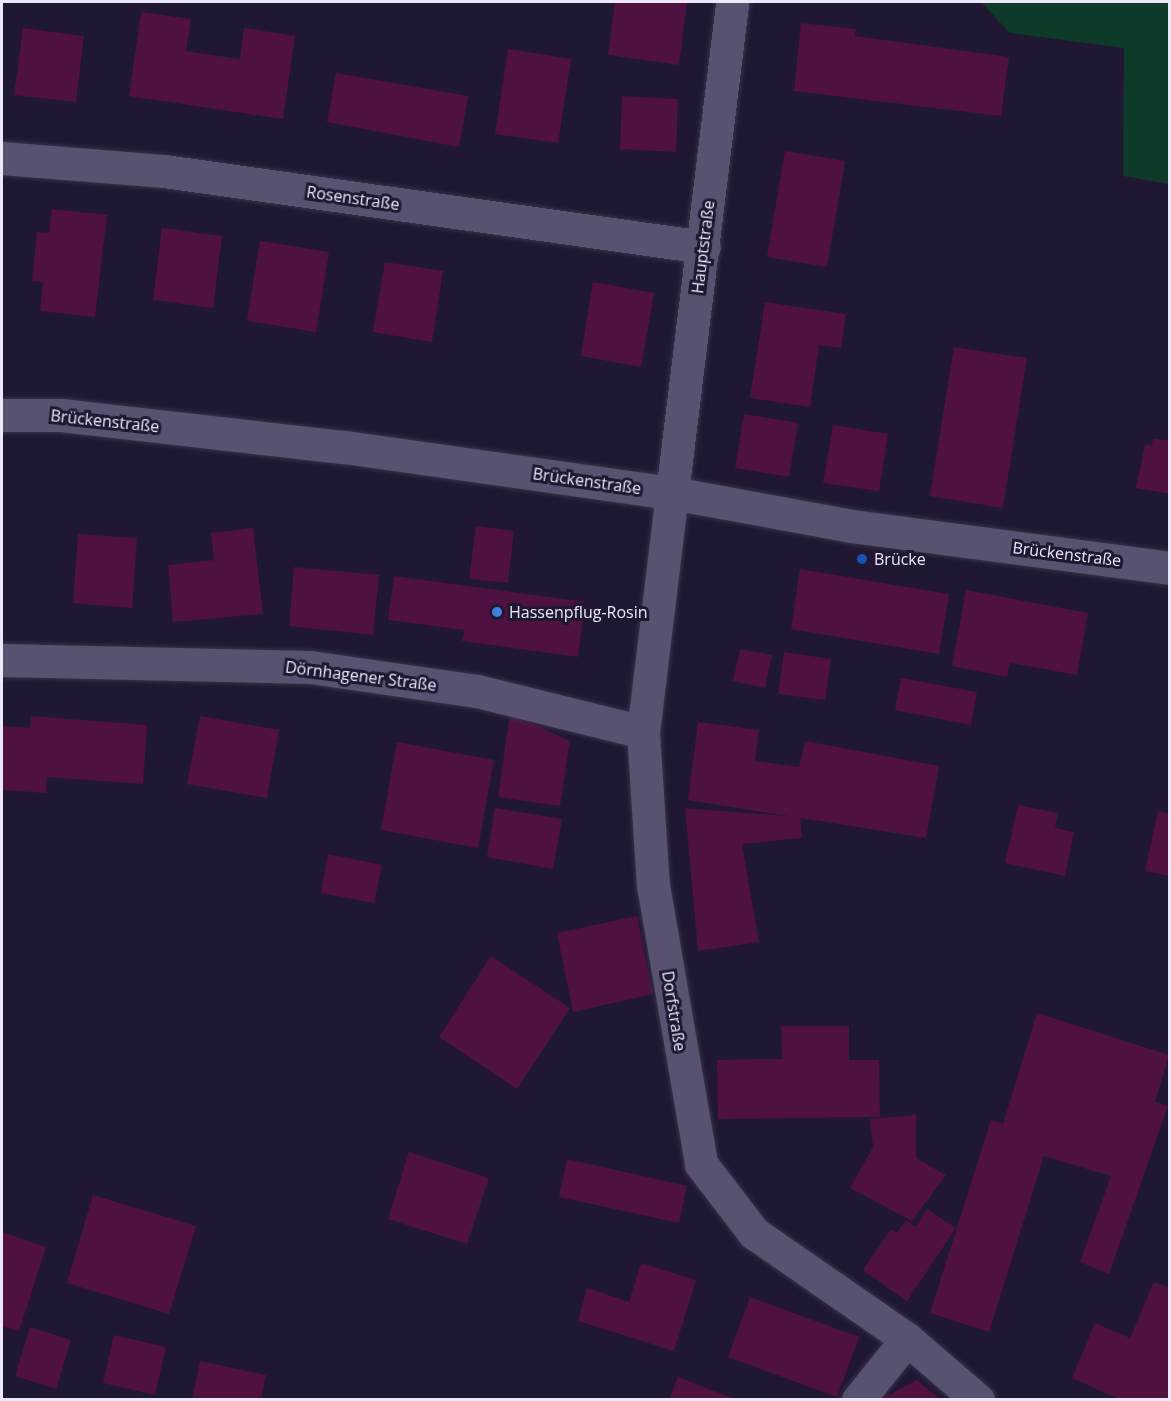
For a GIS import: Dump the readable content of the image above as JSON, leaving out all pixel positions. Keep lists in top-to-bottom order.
{
  "streets": {
    "street": [
      "Rosenstraße",
      "Hauptstraße",
      "Brückenstraße",
      "Dörnhagener Straße",
      "Dorfstraße"
    ]
  },
  "crossings": [
    ["Rosenstraße", "Hauptstraße"],
    ["Hauptstraße", "Brückenstraße"],
    ["Hauptstraße", "Dorfstraße"],
    ["Brückenstraße", "Dorfstraße"],
    ["Dörnhagener Straße", "Dorfstraße"]
  ],
  "places": ["Brücke", "Hassenpflug-Rosin"]
}
